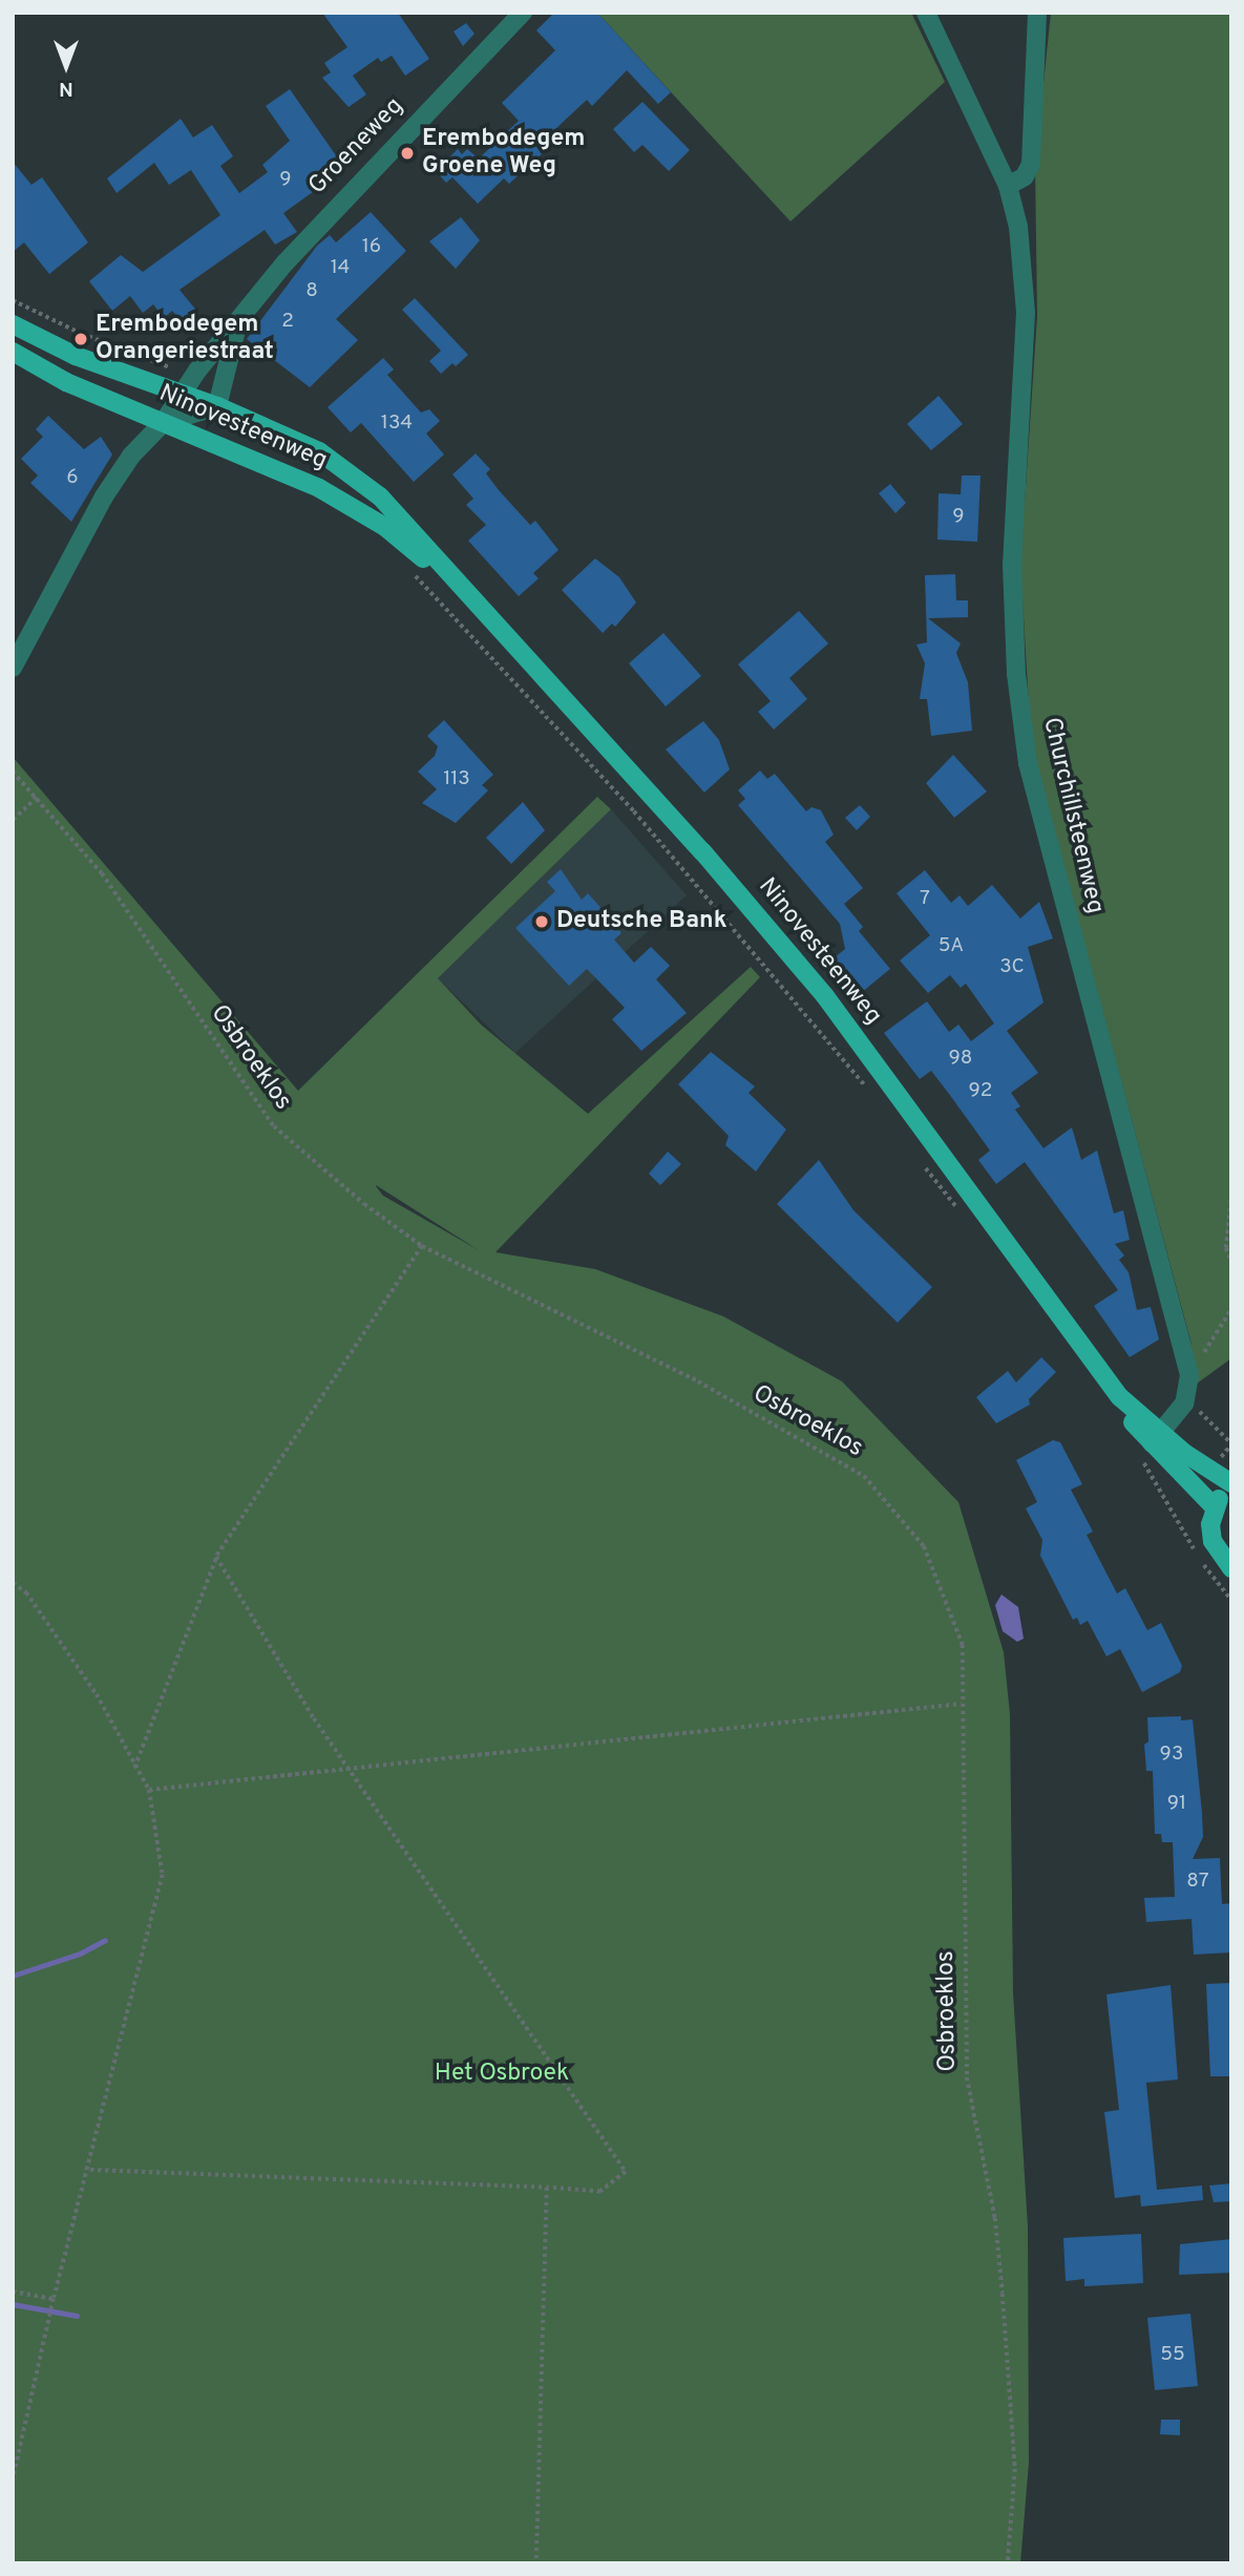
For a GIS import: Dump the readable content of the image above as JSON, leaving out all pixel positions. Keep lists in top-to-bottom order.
{
  "streets": {
    "main road": ["Ninovesteenweg"],
    "street": ["Groeneweg", "Churchillsteenweg"],
    "path": ["Osbroeklos"]
  },
  "crossings": [
    ["Groeneweg", "Ninovesteenweg"],
    ["Ninovesteenweg", "Churchillsteenweg"]
  ],
  "parks": ["Het Osbroek"],
  "places": ["Erembodegem Groene Weg", "Erembodegem Orangeriestraat", "Deutsche Bank"],
  "house_numbers": [
    "9",
    "16",
    "14",
    "8",
    "2",
    "134",
    "6",
    "9",
    "113",
    "7",
    "5A",
    "3C",
    "98",
    "92",
    "93",
    "91",
    "87",
    "55"
  ],
  "north": "bottom"
}
